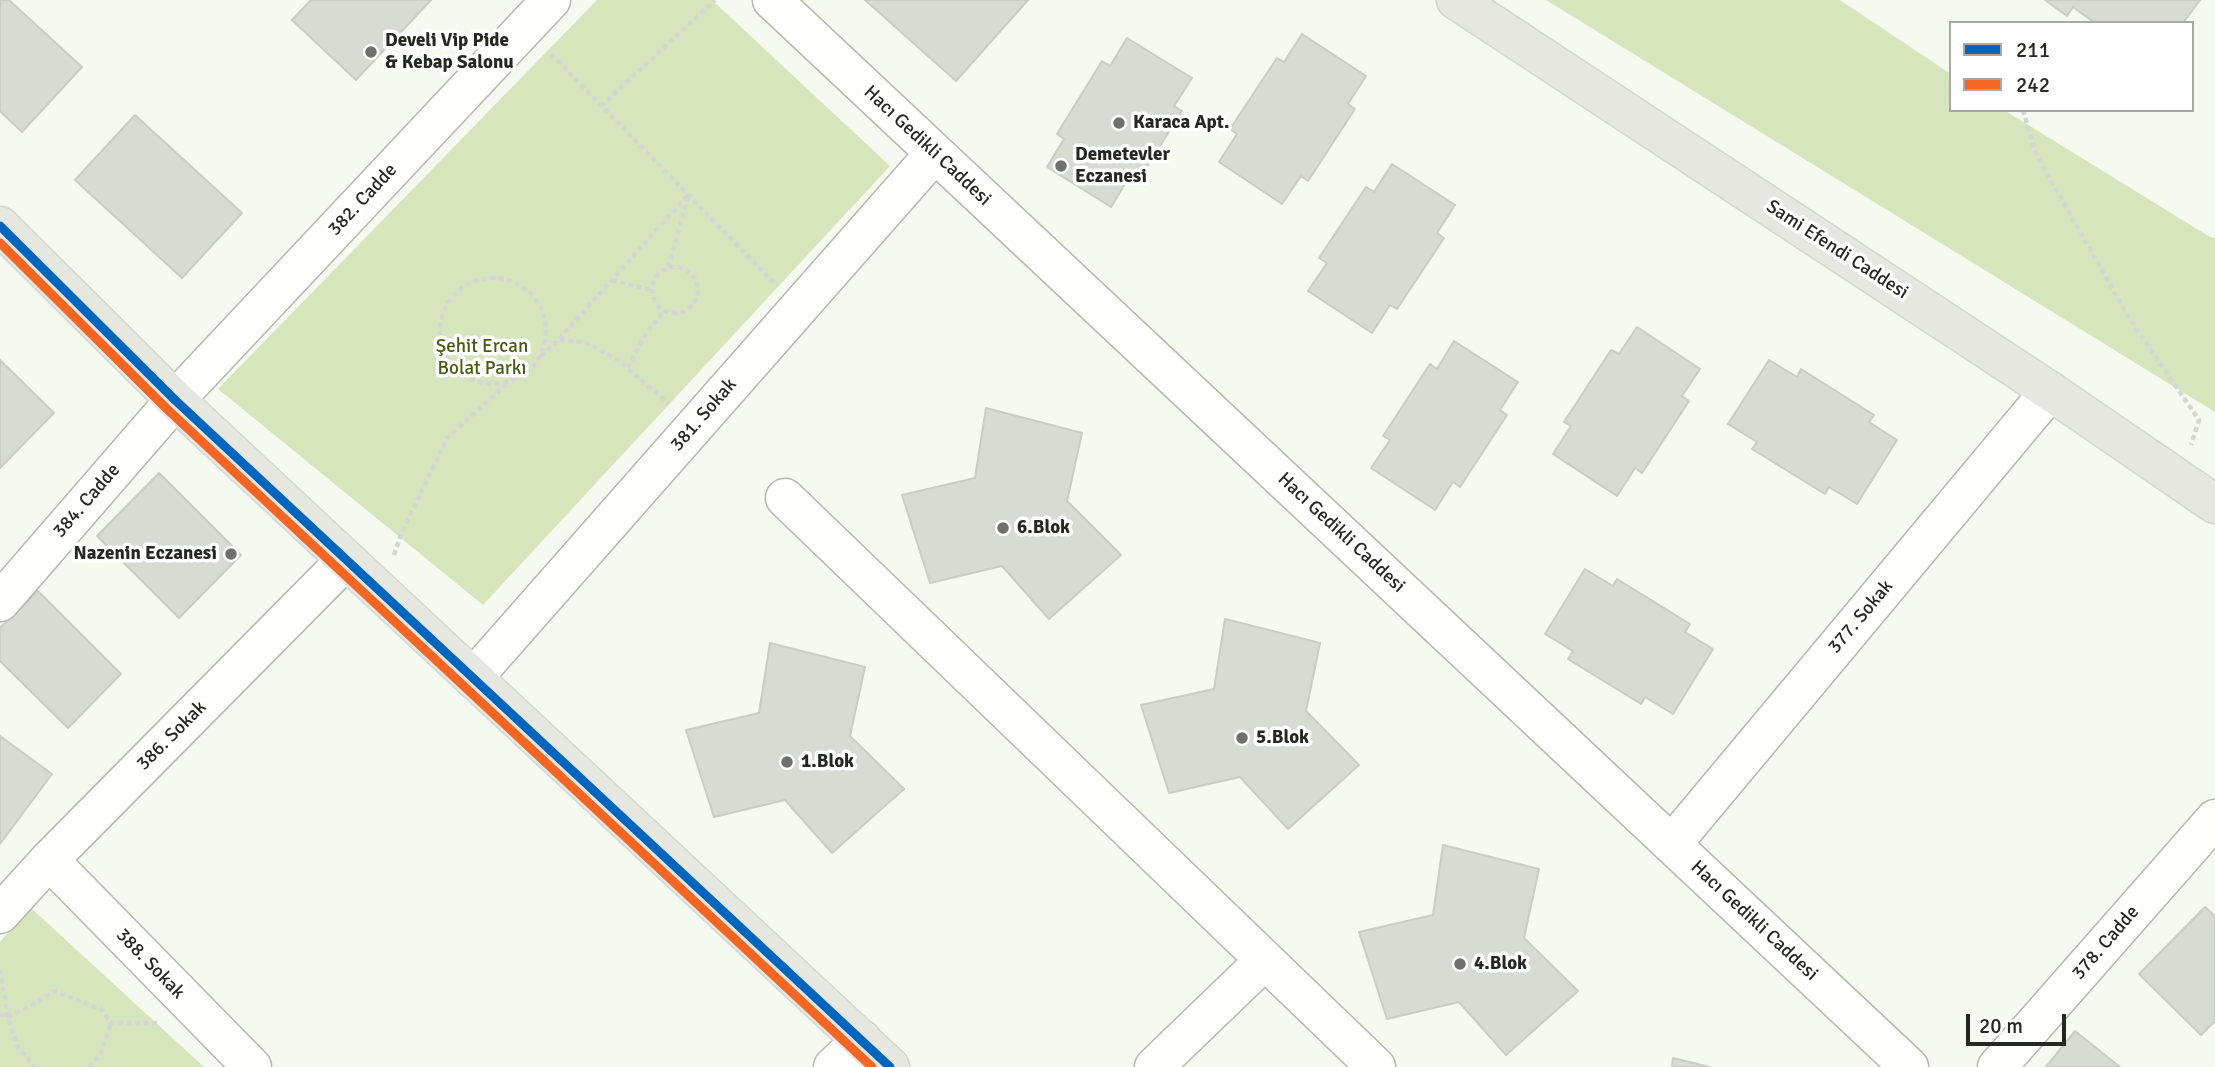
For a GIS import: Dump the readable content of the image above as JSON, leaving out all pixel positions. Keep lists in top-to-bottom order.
{
  "streets": {
    "main road": ["Sami Efendi Caddesi"],
    "street": [
      "Hacı Gedikli Caddesi",
      "382. Cadde",
      "381. Sokak",
      "384. Cadde",
      "377. Sokak",
      "386. Sokak",
      "378. Cadde",
      "388. Sokak"
    ]
  },
  "crossings": [
    ["Hacı Gedikli Caddesi", "381. Sokak"],
    ["Hacı Gedikli Caddesi", "377. Sokak"],
    ["382. Cadde", "384. Cadde"],
    ["Sami Efendi Caddesi", "377. Sokak"],
    ["386. Sokak", "388. Sokak"]
  ],
  "parks": ["Şehit Ercan Bolat Parkı"],
  "places": [
    "Develi Vip Pide & Kebap Salonu",
    "Karaca Apt.",
    "Demetevler Eczanesi",
    "6.Blok",
    "Nazenin Eczanesi",
    "5.Blok",
    "1.Blok",
    "4.Blok"
  ],
  "lines": ["transit line 211", "transit line 242"],
  "legend": ["211", "242"],
  "scale_bar": "20 m"
}
